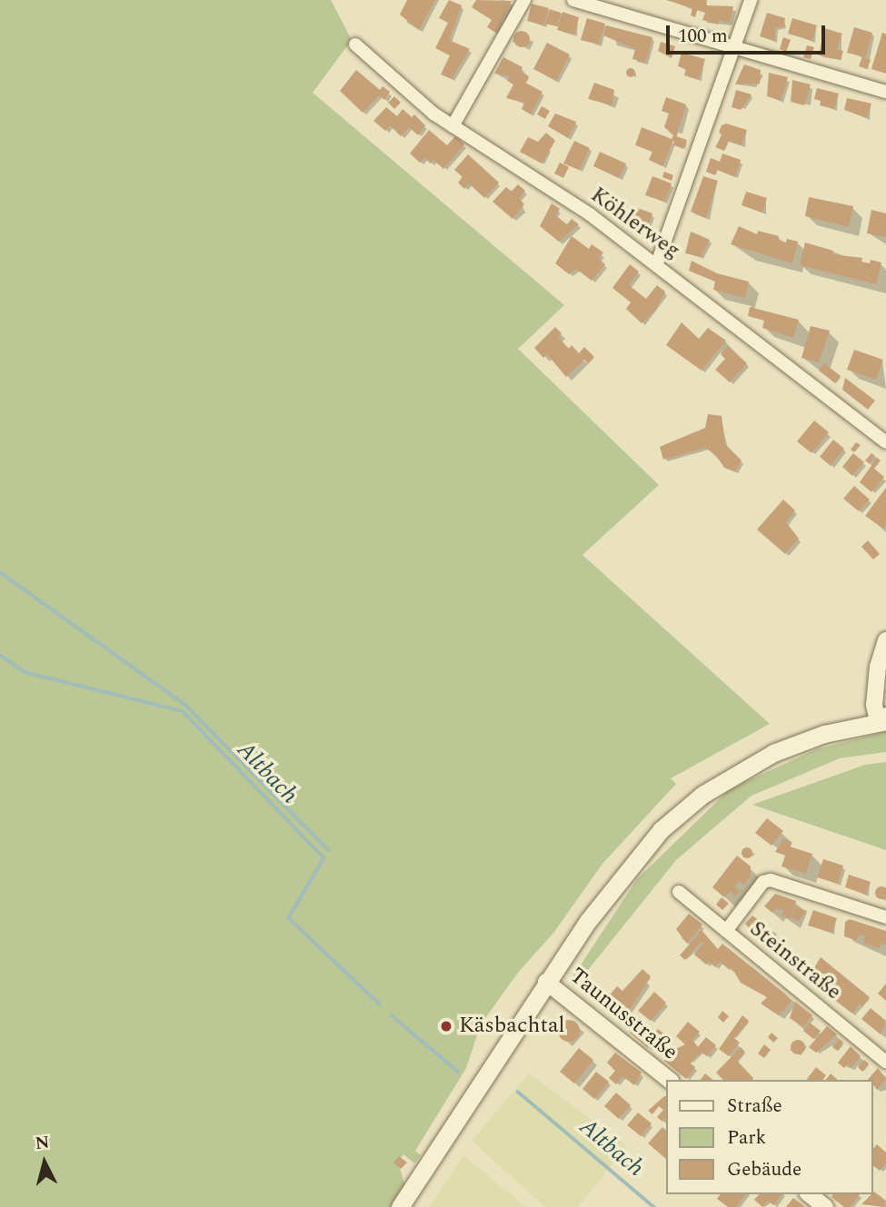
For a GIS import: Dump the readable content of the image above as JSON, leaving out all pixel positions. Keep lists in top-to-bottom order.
{
  "streets": {
    "street": ["Köhlerweg", "Steinstraße", "Taunusstraße"]
  },
  "water": ["Altbach"],
  "places": ["Käsbachtal"],
  "legend": ["Straße", "Park", "Gebäude"],
  "scale_bar": "100 m",
  "north": "top"
}
